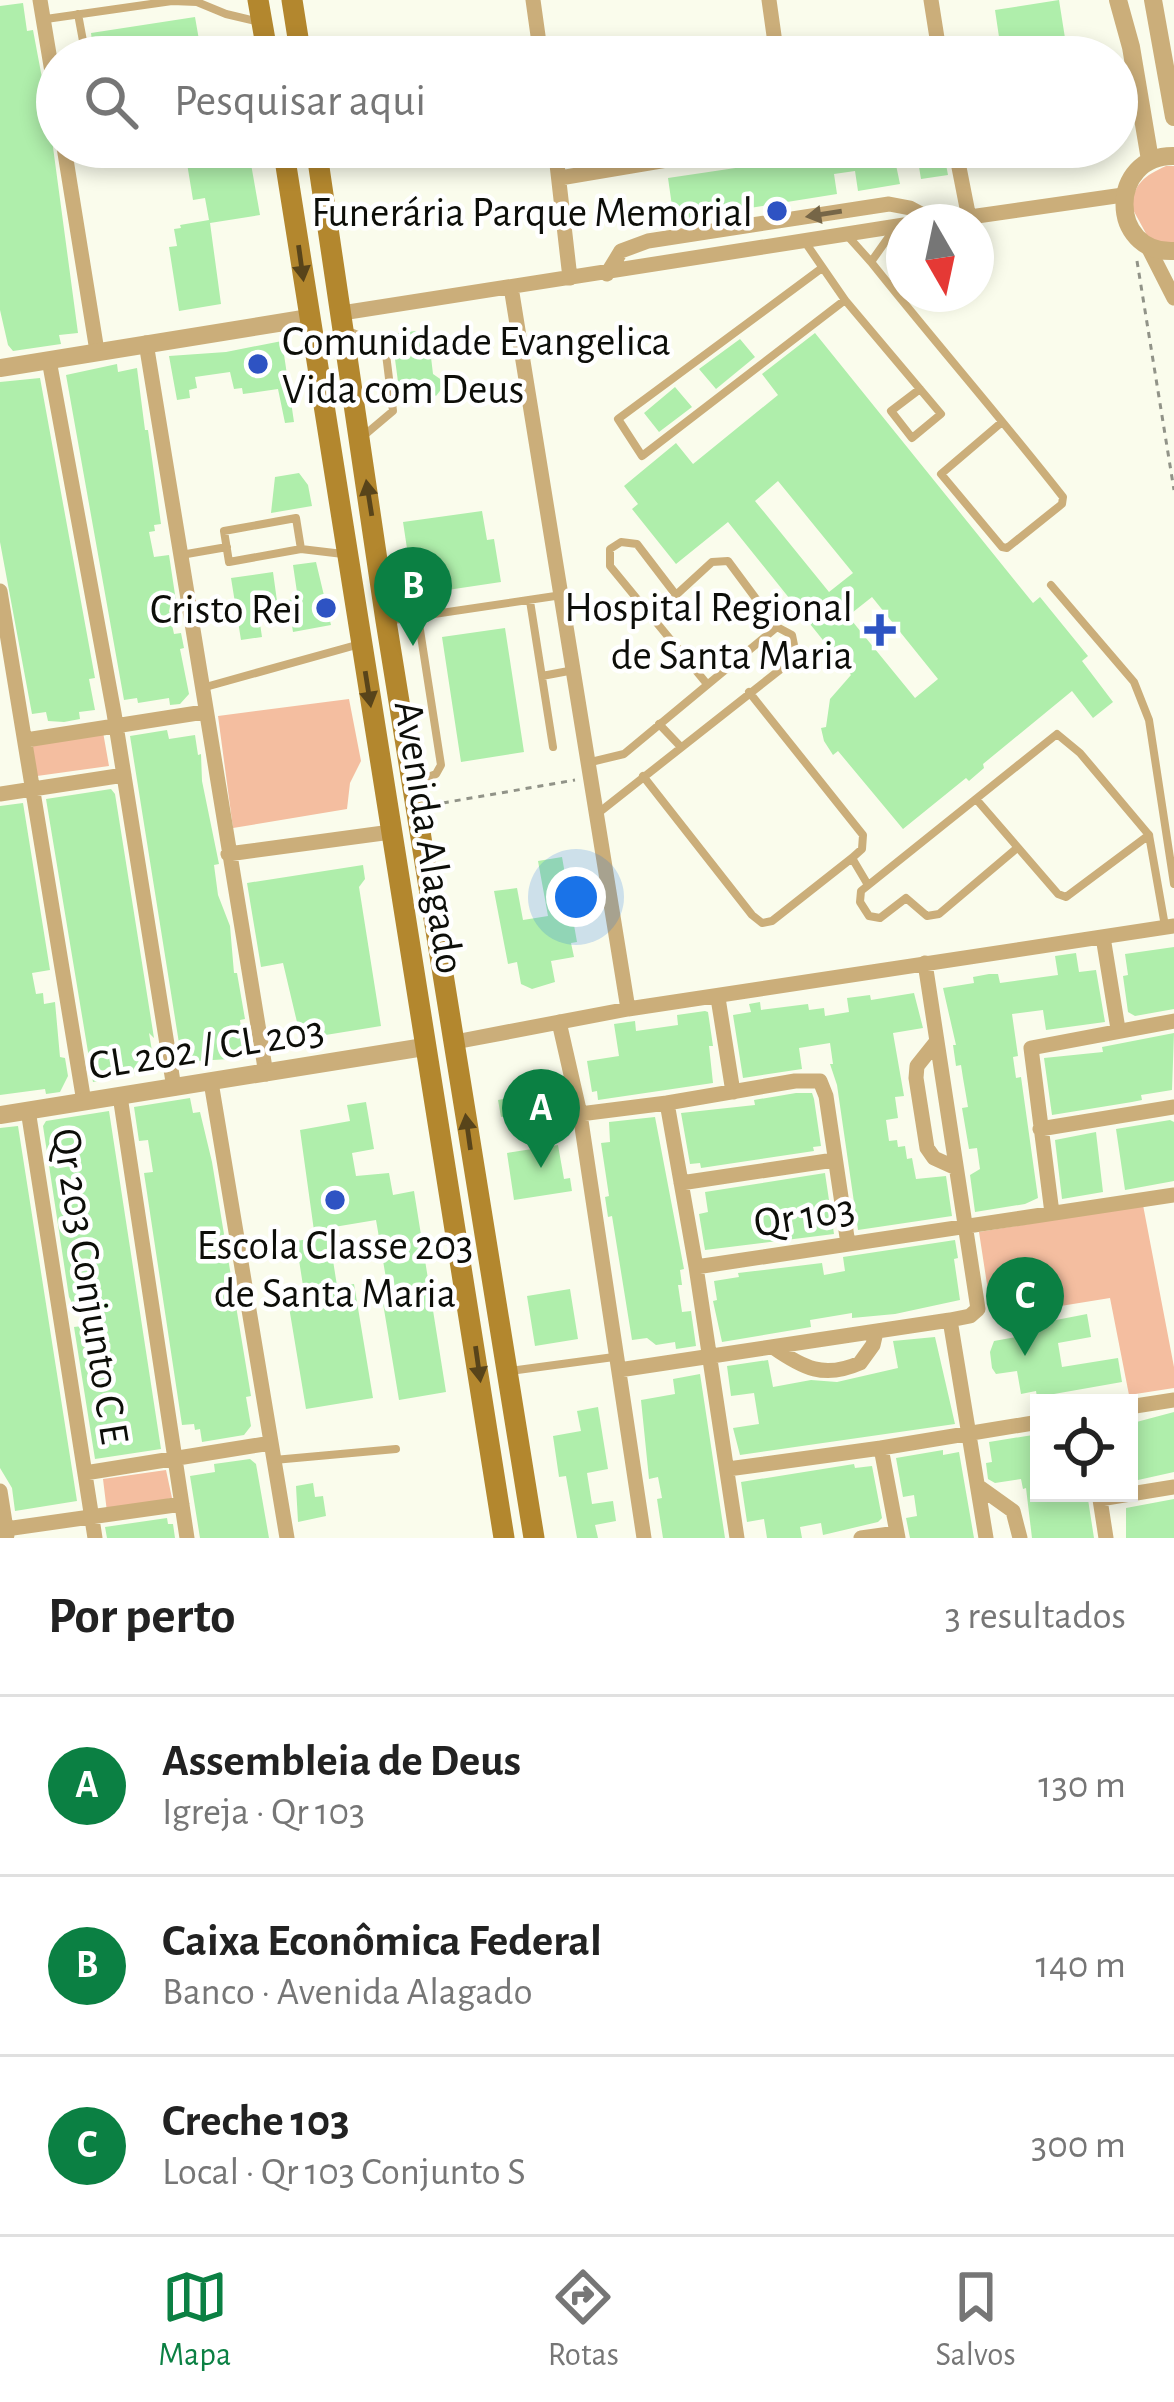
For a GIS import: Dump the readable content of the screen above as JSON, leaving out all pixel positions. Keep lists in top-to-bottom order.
{
  "streets": {
    "main road": ["Avenida Alagado"],
    "street": ["CL 202 / CL 203", "Qr 103", "Qr 203 Conjunto C E"]
  },
  "crossings": [
    ["Avenida Alagado", "CL 202 / CL 203"],
    ["CL 202 / CL 203", "Qr 203 Conjunto C E"]
  ],
  "places": {
    "other": [
      "Funerária Parque Memorial",
      "Comunidade Evangelica Vida com Deus",
      "Cristo Rei",
      "Escola Classe 203 de Santa Maria"
    ],
    "health": ["Hospital Regional de Santa Maria"]
  },
  "north": "bottom",
  "page": {
    "search": "Pesquisar aqui",
    "pins": ["B", "A", "C"],
    "heading": ["Por perto", "3 resultados"],
    "list": [
      {
        "mark": "A",
        "name": "Assembleia de Deus",
        "note": "Igreja · Qr 103",
        "value": "130 m"
      },
      {
        "mark": "B",
        "name": "Caixa Econômica Federal",
        "note": "Banco · Avenida Alagado",
        "value": "140 m"
      },
      {
        "mark": "C",
        "name": "Creche 103",
        "note": "Local · Qr 103 Conjunto S",
        "value": "300 m"
      }
    ],
    "nav": ["Mapa", "Rotas", "Salvos"]
  }
}
